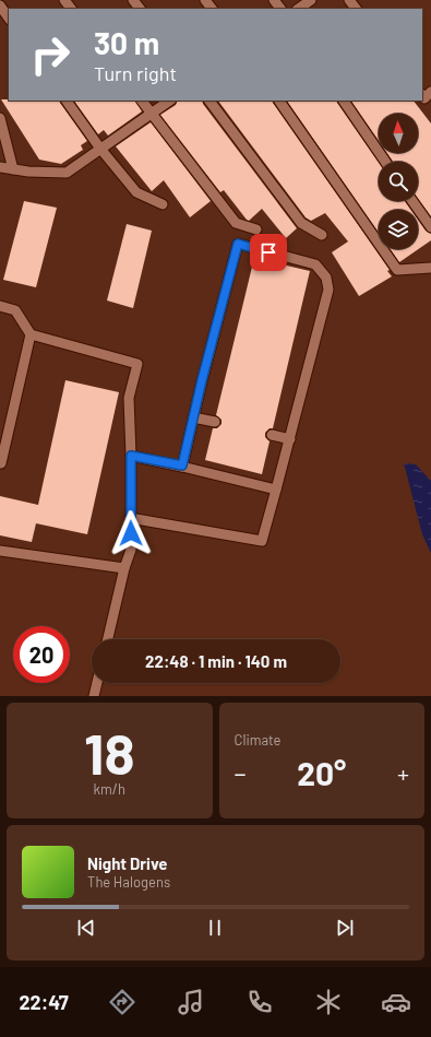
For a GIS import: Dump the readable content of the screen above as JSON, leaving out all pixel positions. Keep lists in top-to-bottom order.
{
  "north": "top",
  "page": {
    "turn": ["30 m", "Turn right"],
    "limit": "20",
    "trip": "22:48 · 1 min · 140 m",
    "tile": [
      ["18", "km/h"],
      "Climate"
    ],
    "heat": ["−", "20°", "+"],
    "song": ["Night Drive", "The Halogens"],
    "tabs": "22:47"
  }
}
